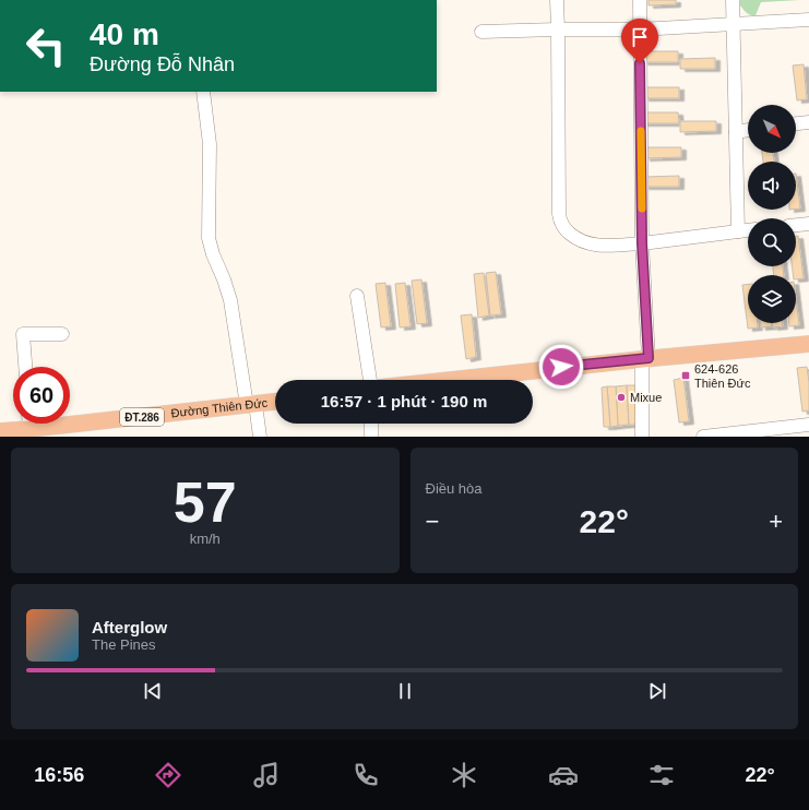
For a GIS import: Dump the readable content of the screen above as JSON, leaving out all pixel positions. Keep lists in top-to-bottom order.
{
  "streets": {
    "main road": ["Đường Thiên Đức", "ĐT.286"]
  },
  "places": {
    "transit": ["624-626 Thiên Đức"],
    "other": ["Mixue"]
  },
  "north": "bottom right",
  "page": {
    "turn": ["40 m", "Đường Đỗ Nhân"],
    "limit": "60",
    "trip": "16:57 · 1 phút · 190 m",
    "tile": [
      ["57", "km/h"],
      "Điều hòa"
    ],
    "heat": ["−", "22°", "+"],
    "song": ["Afterglow", "The Pines"],
    "tabs": ["16:56", "22°"]
  }
}
